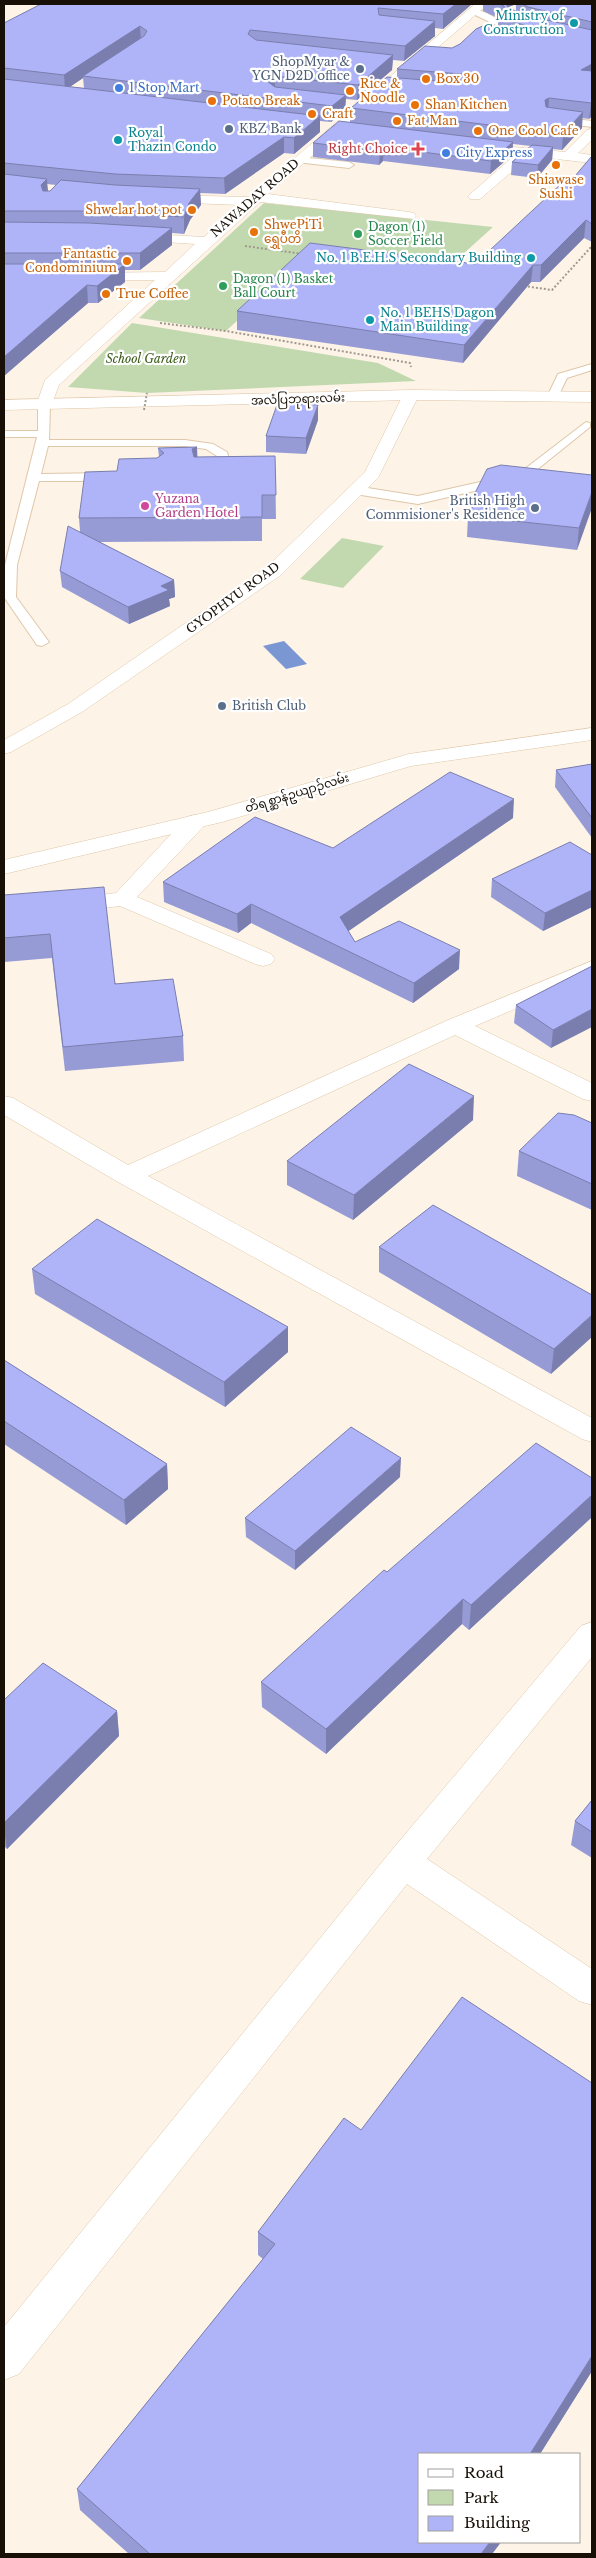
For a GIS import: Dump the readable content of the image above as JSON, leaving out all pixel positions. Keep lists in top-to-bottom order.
{
  "streets": {
    "street": [
      "NAWADAY ROAD",
      "အလံပြဘုရားလမ်း",
      "GYOPHYU ROAD",
      "တိရစ္ဆာန်ဥယျာဉ်လမ်း"
    ]
  },
  "crossings": [
    ["NAWADAY ROAD", "အလံပြဘုရားလမ်း"],
    ["အလံပြဘုရားလမ်း", "GYOPHYU ROAD"]
  ],
  "parks": ["School Garden"],
  "places": {
    "other": [
      "Ministry of Construction",
      "ShopMyar & YGN D2D office",
      "Box 30",
      "1 Stop Mart",
      "Rice & Noodle",
      "Potato Break",
      "Shan Kitchen",
      "Craft",
      "Fat Man",
      "KBZ Bank",
      "One Cool Cafe",
      "Royal Thazin Condo",
      "City Express",
      "Shiawase Sushi",
      "Shwelar hot pot",
      "ShwePiTi ရွှေပီတိ",
      "Dagon (1) Soccer Field",
      "No. 1 B.E.H.S Secondary Building",
      "Fantastic Condominium",
      "Dagon (1) Basket Ball Court",
      "True Coffee",
      "No. 1 BEHS Dagon Main Building",
      "Yuzana Garden Hotel",
      "British High Commisioner's Residence",
      "British Club"
    ],
    "health": ["Right Choice"]
  },
  "legend": ["Road", "Park", "Building"]
}
